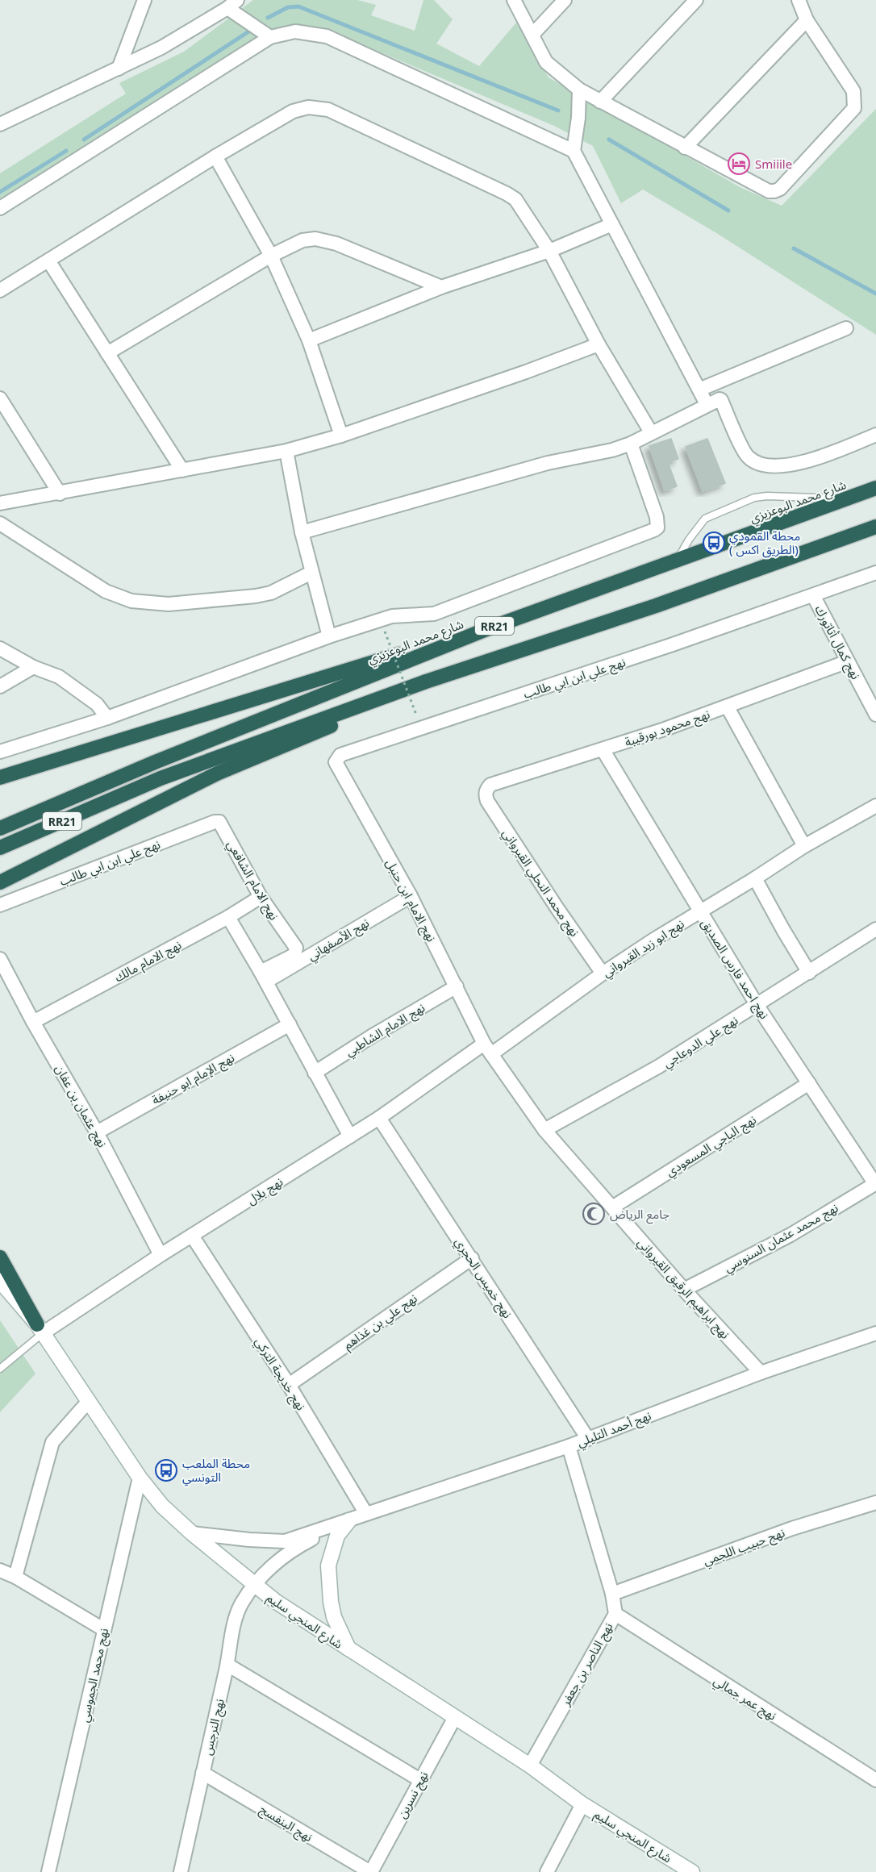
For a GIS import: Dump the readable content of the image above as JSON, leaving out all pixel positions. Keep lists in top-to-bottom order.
{
  "streets": {
    "highway": ["شارع محمد البوعزيزي", "RR21"],
    "main road": ["شارع المنجي سليم"],
    "street": [
      "نهج كمال أتاتورك",
      "نهج علي ابن ابي طالب",
      "نهج محمود بورقيبة",
      "نهج الامام الشافعي",
      "نهج محمد النحلي القيرواني",
      "نهج الامام ابن حنبل",
      "نهج الأصفهاني",
      "نهج ابو زيد القيرواني",
      "نهج الامام مالك",
      "نهج احمد فارس الصديق",
      "نهج الامام الشاطبي",
      "نهج علي الدوعاجي",
      "نهج الإمام ابو حنيفة",
      "نهج عثمان بن عفان",
      "نهج الباجي المسعودي",
      "نهج بلال",
      "نهج محمد عثمان السنوسي",
      "نهج خميس الحجري",
      "نهج ابراهيم الرقيق القيرواني",
      "نهج علي بن غذاهم",
      "نهج خديجة التركي",
      "نهج أحمد التليلي",
      "نهج حبيب اللجمي",
      "نهج الناصر بن جعفر",
      "نهج محمد الجموسي",
      "نهج عمر جمالي",
      "نهج النرجس",
      "نهج نسرين",
      "نهج البنفسج"
    ]
  },
  "crossings": [
    ["نهج كمال أتاتورك", "نهج علي ابن ابي طالب"],
    ["نهج كمال أتاتورك", "نهج محمود بورقيبة"],
    ["نهج علي ابن ابي طالب", "نهج الامام الشافعي"],
    ["نهج علي ابن ابي طالب", "نهج الامام ابن حنبل"],
    ["نهج محمود بورقيبة", "نهج محمد النحلي القيرواني"],
    ["نهج محمود بورقيبة", "نهج احمد فارس الصديق"],
    ["نهج الامام الشافعي", "نهج الأصفهاني"],
    ["نهج الامام الشافعي", "نهج الامام مالك"],
    ["نهج محمد النحلي القيرواني", "نهج ابو زيد القيرواني"],
    ["نهج الامام ابن حنبل", "نهج الأصفهاني"],
    ["نهج الامام ابن حنبل", "نهج ابو زيد القيرواني"],
    ["نهج الامام ابن حنبل", "نهج الامام الشاطبي"],
    ["نهج الامام ابن حنبل", "نهج بلال"],
    ["نهج الامام ابن حنبل", "نهج ابراهيم الرقيق القيرواني"],
    ["نهج ابو زيد القيرواني", "نهج احمد فارس الصديق"],
    ["نهج ابو زيد القيرواني", "نهج بلال"],
    ["نهج ابو زيد القيرواني", "نهج ابراهيم الرقيق القيرواني"],
    ["نهج الامام مالك", "نهج عثمان بن عفان"],
    ["نهج احمد فارس الصديق", "نهج علي الدوعاجي"],
    ["نهج احمد فارس الصديق", "نهج الباجي المسعودي"],
    ["نهج احمد فارس الصديق", "نهج محمد عثمان السنوسي"],
    ["نهج علي الدوعاجي", "نهج ابراهيم الرقيق القيرواني"],
    ["نهج الإمام ابو حنيفة", "نهج عثمان بن عفان"],
    ["نهج عثمان بن عفان", "نهج بلال"],
    ["نهج الباجي المسعودي", "نهج ابراهيم الرقيق القيرواني"],
    ["نهج بلال", "نهج خميس الحجري"],
    ["نهج بلال", "نهج ابراهيم الرقيق القيرواني"],
    ["نهج بلال", "نهج خديجة التركي"],
    ["نهج بلال", "شارع المنجي سليم"],
    ["نهج محمد عثمان السنوسي", "نهج ابراهيم الرقيق القيرواني"],
    ["نهج خميس الحجري", "نهج علي بن غذاهم"],
    ["نهج خميس الحجري", "نهج أحمد التليلي"],
    ["نهج ابراهيم الرقيق القيرواني", "نهج أحمد التليلي"],
    ["نهج علي بن غذاهم", "نهج خديجة التركي"],
    ["نهج خديجة التركي", "نهج أحمد التليلي"],
    ["نهج أحمد التليلي", "شارع المنجي سليم"],
    ["نهج أحمد التليلي", "نهج الناصر بن جعفر"],
    ["نهج أحمد التليلي", "نهج النرجس"],
    ["نهج حبيب اللجمي", "نهج الناصر بن جعفر"],
    ["شارع المنجي سليم", "نهج الناصر بن جعفر"],
    ["شارع المنجي سليم", "نهج محمد الجموسي"],
    ["شارع المنجي سليم", "نهج النرجس"],
    ["شارع المنجي سليم", "نهج نسرين"],
    ["نهج الناصر بن جعفر", "نهج عمر جمالي"],
    ["نهج النرجس", "نهج البنفسج"],
    ["نهج نسرين", "نهج البنفسج"]
  ],
  "places": {
    "hotel": ["Smiiile"],
    "bus stop": ["محطة القمودي ( الطريق اكس)", "محطة الملعب التونسي"],
    "mosque": ["جامع الرياض"]
  }
}
